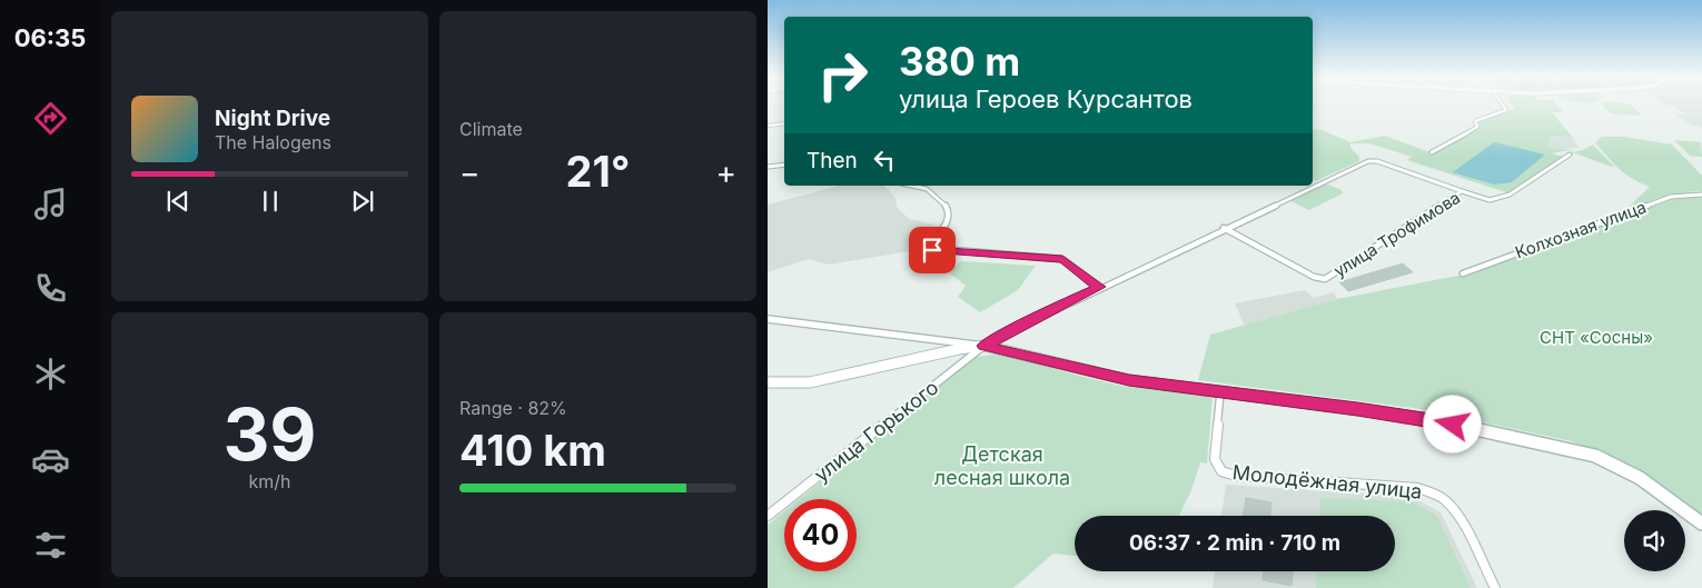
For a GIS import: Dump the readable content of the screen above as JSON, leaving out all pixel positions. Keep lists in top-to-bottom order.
{
  "streets": {
    "street": [
      "Колхозная улица",
      "улица Трофимова",
      "улица Горького",
      "Молодёжная улица"
    ]
  },
  "crossings": [
    ["улица Трофимова", "улица Горького"]
  ],
  "parks": ["СНТ «Сосны»", "Детская лесная школа"],
  "page": {
    "tabs": "06:35",
    "tile": [
      "Climate",
      ["39", "km/h"],
      ["Range · 82%", "410 km"]
    ],
    "turn": ["380 m", "улица Героев Курсантов"],
    "song": ["Night Drive", "The Halogens"],
    "then": "Then",
    "heat": ["−", "21°", "+"],
    "limit": "40",
    "trip": "06:37 · 2 min · 710 m"
  }
}
